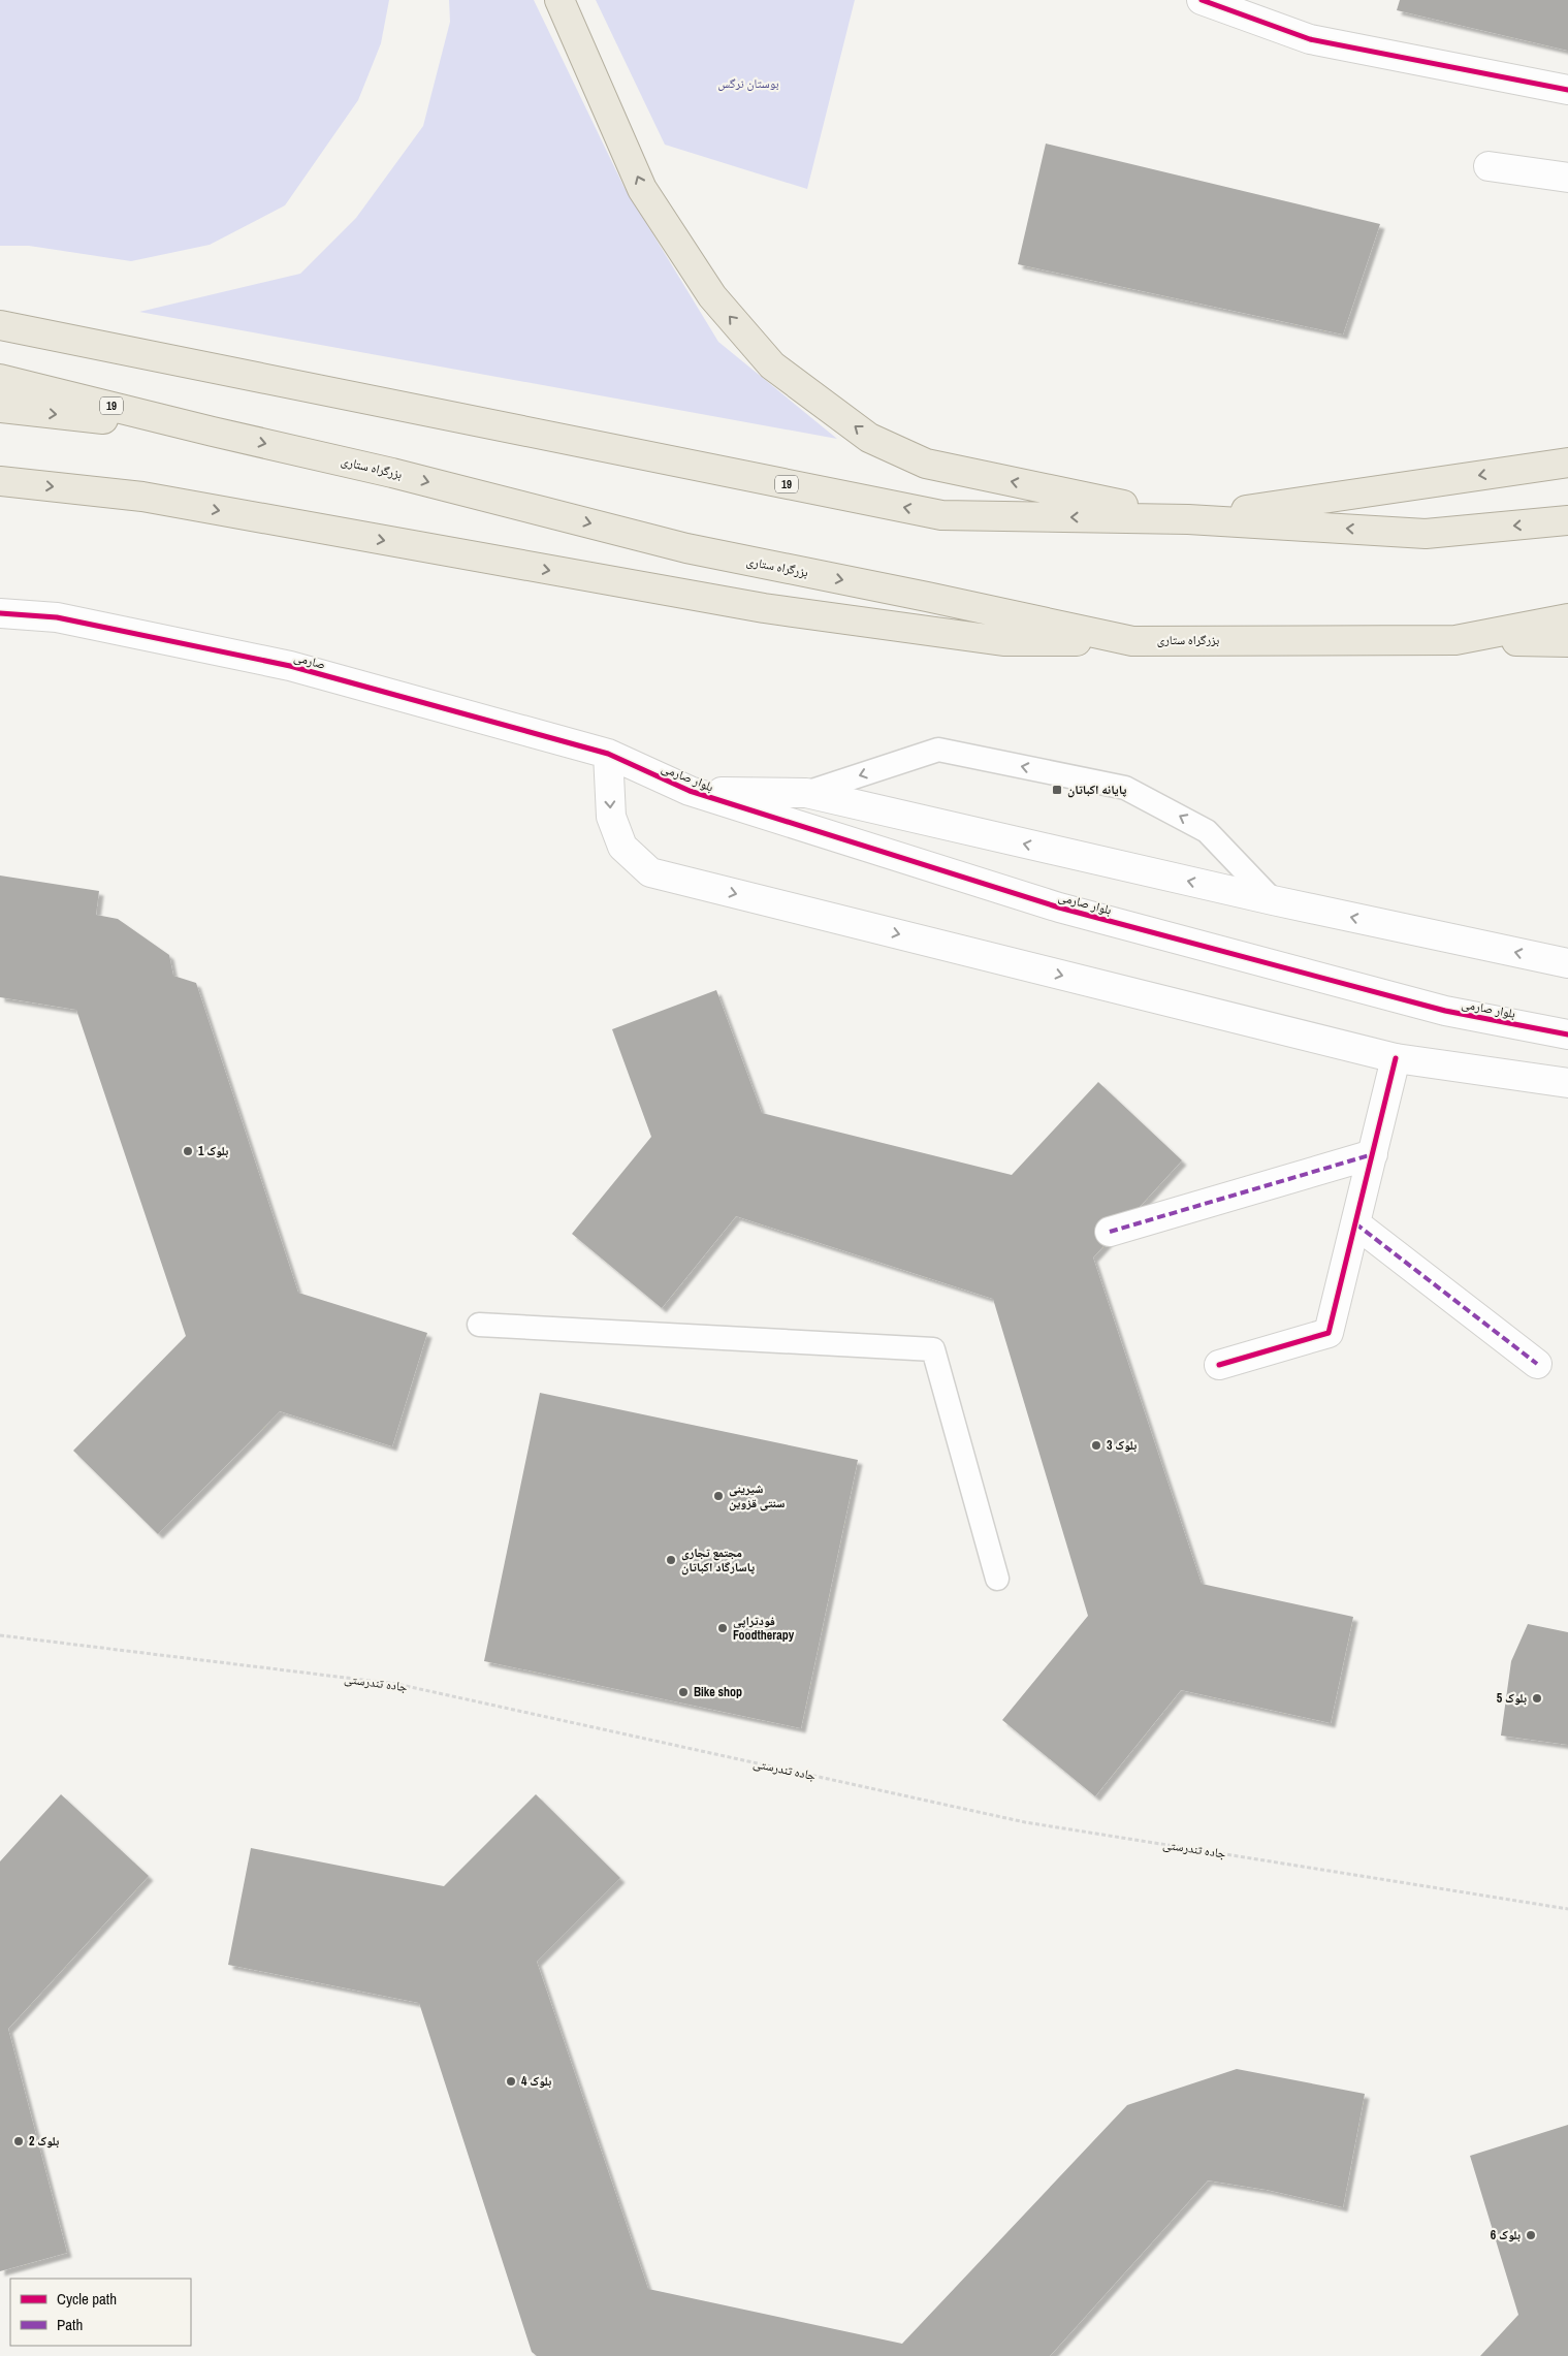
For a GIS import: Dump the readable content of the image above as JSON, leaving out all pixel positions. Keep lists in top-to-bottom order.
{
  "streets": {
    "highway": ["19", "بزرگراه ستاری"],
    "street": ["صارمی", "بلوار صارمی"],
    "path": ["جاده تندرستی"]
  },
  "crossings": [
    ["صارمی", "بلوار صارمی"]
  ],
  "parks": ["بوستان نرگس"],
  "places": {
    "transit": ["پایانه اکباتان"],
    "other": [
      "بلوک 1",
      "بلوک 3",
      "شیرینی سنتی قزوین",
      "مجتمع تجاری پاسارگاد اکباتان",
      "فودتراپی Foodtherapy",
      "Bike shop",
      "بلوک 5",
      "بلوک 4",
      "بلوک 2",
      "بلوک 6"
    ]
  },
  "legend": ["Cycle path", "Path"]
}
